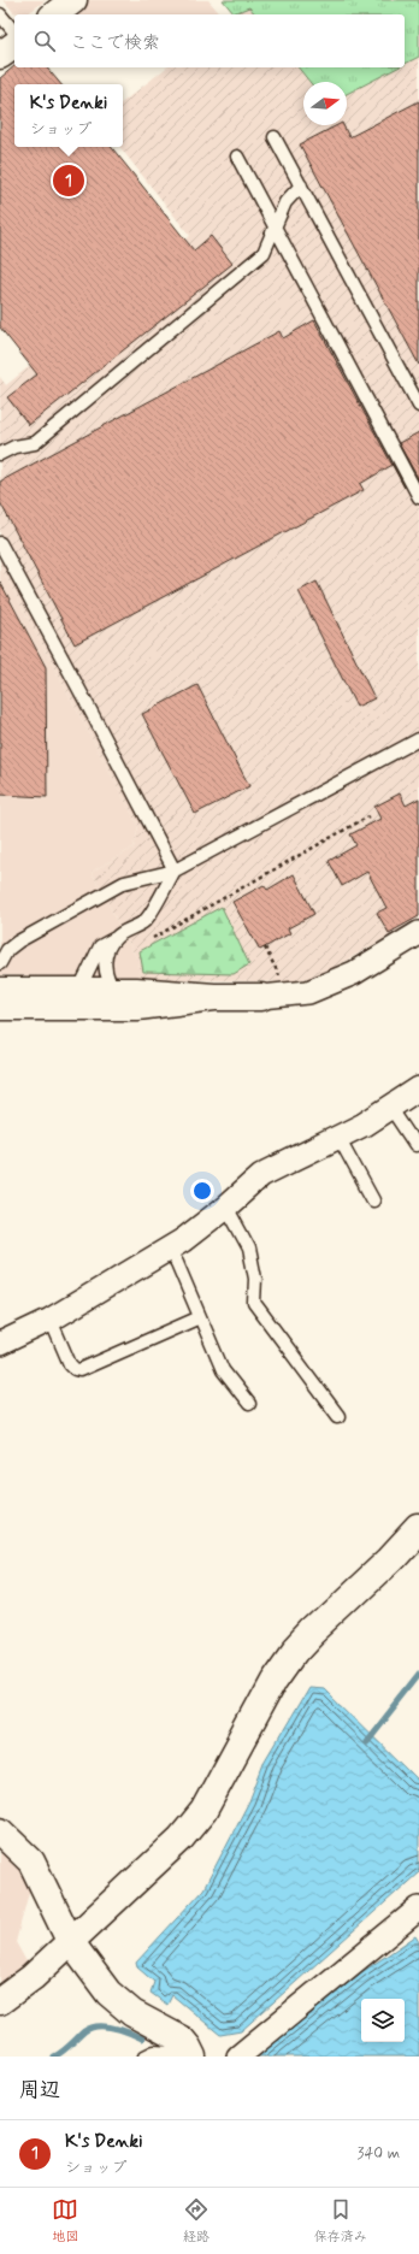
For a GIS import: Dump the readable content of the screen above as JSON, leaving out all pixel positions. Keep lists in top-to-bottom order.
{
  "north": "right",
  "page": {
    "search": "ここで検索",
    "popup": ["K's Denki", "ショップ"],
    "pins": "1",
    "heading": "周辺",
    "list": [
      {
        "mark": "1",
        "name": "K's Denki",
        "note": "ショップ",
        "value": "340 m"
      }
    ],
    "nav": ["地図", "経路", "保存済み"]
  }
}
